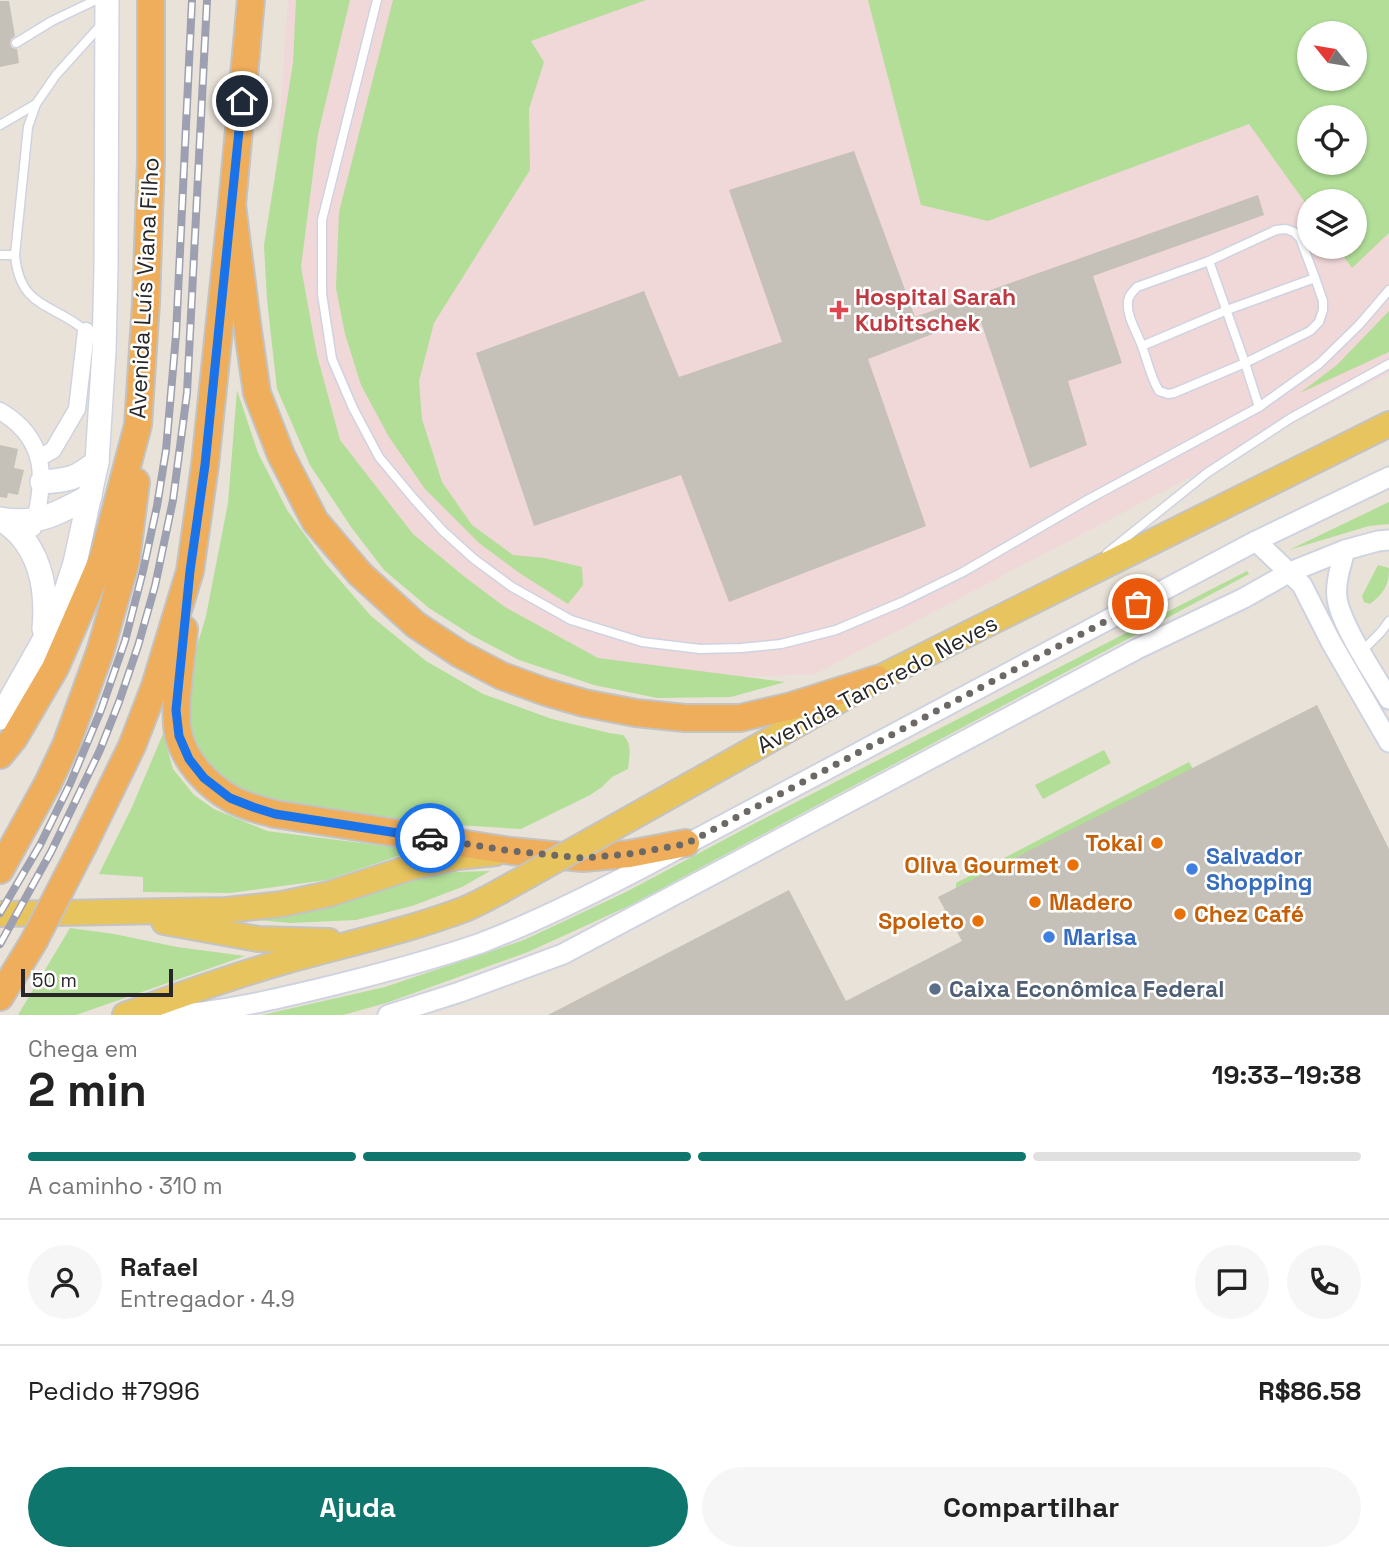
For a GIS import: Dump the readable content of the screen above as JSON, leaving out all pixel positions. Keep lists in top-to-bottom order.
{
  "streets": {
    "highway": ["Avenida Luís Viana Filho"],
    "main road": ["Avenida Tancredo Neves"]
  },
  "places": {
    "health": ["Hospital Sarah Kubitschek"],
    "other": [
      "Tokai",
      "Oliva Gourmet",
      "Salvador Shopping",
      "Madero",
      "Chez Café",
      "Spoleto",
      "Marisa",
      "Caixa Econômica Federal"
    ]
  },
  "scale_bar": "50 m",
  "north": "top left",
  "page": {
    "scale": "50 m",
    "heading": ["2 min", "Chega em", "19:33–19:38"],
    "panel": [
      "Rafael",
      "Entregador · 4.9",
      "Pedido #7996",
      "R$86.58"
    ],
    "bar": "A caminho · 310 m",
    "buttons": ["Ajuda", "Compartilhar"]
  }
}
